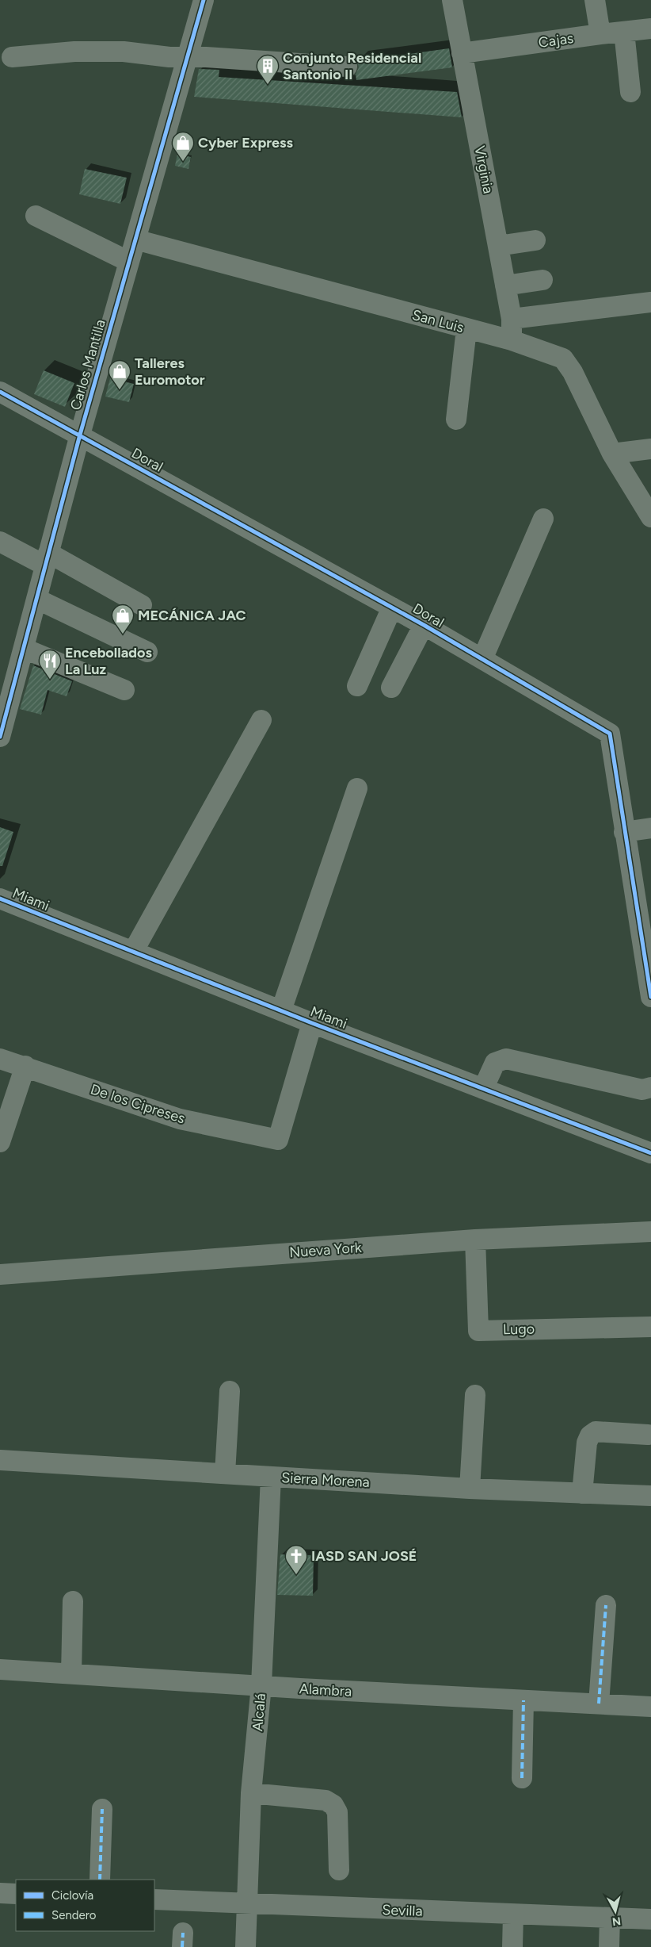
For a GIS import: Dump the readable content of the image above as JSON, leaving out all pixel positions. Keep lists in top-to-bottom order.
{
  "streets": {
    "street": [
      "Cajas",
      "Virginia",
      "San Luis",
      "Carlos Mantilla",
      "Doral",
      "Miami",
      "De los Cipreses",
      "Nueva York",
      "Lugo",
      "Sierra Morena",
      "Alambra",
      "Alcalá",
      "Sevilla"
    ]
  },
  "crossings": [
    ["Cajas", "Virginia"],
    ["Virginia", "San Luis"],
    ["San Luis", "Carlos Mantilla"],
    ["Carlos Mantilla", "Doral"],
    ["Miami", "De los Cipreses"],
    ["Nueva York", "Lugo"],
    ["Sierra Morena", "Alcalá"],
    ["Alambra", "Alcalá"],
    ["Alcalá", "Sevilla"]
  ],
  "places": {
    "building": ["Conjunto Residencial Santonio II"],
    "shop": ["Cyber Express", "Talleres Euromotor", "MECÁNICA JAC"],
    "restaurant": ["Encebollados La Luz"],
    "church": ["IASD SAN JOSÉ"]
  },
  "legend": ["Ciclovía", "Sendero"],
  "north": "bottom"
}
